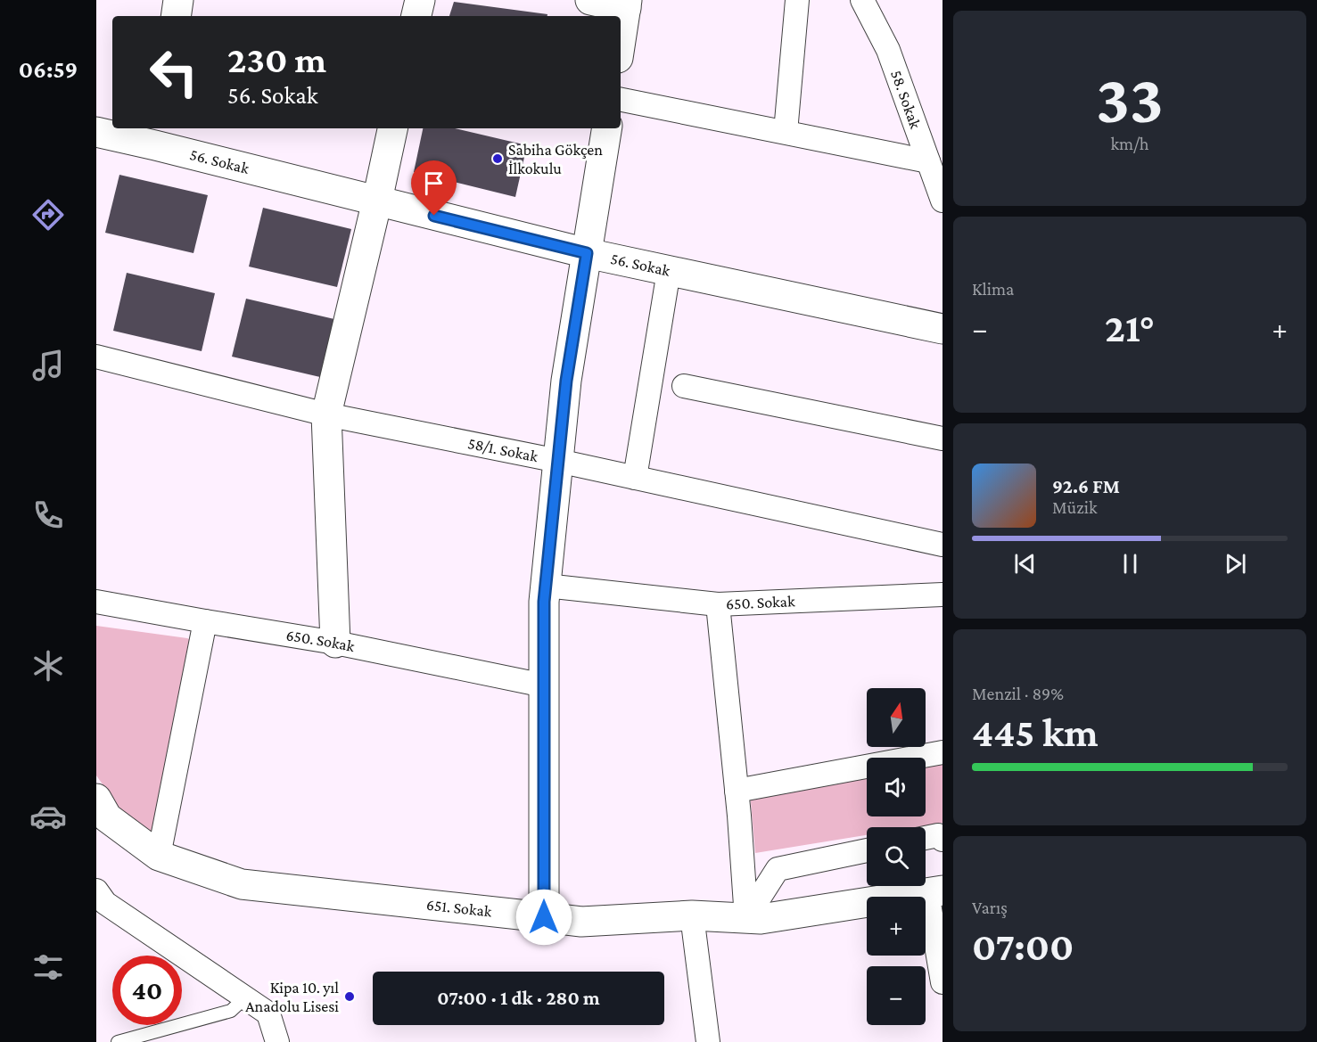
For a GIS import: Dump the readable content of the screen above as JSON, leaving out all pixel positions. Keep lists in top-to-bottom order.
{
  "streets": {
    "street": [
      "58. Sokak",
      "56. Sokak",
      "58/1. Sokak",
      "650. Sokak",
      "651. Sokak"
    ]
  },
  "places": ["Sabiha Gökçen İlkokulu", "Kipa 10. yıl Anadolu Lisesi"],
  "north": "top",
  "page": {
    "tabs": "06:59",
    "tile": [
      ["33", "km/h"],
      "Klima",
      ["Menzil · 89%", "445 km"],
      ["Varış", "07:00"]
    ],
    "turn": ["230 m", "56. Sokak"],
    "heat": ["−", "21°", "+"],
    "song": ["92.6 FM", "Müzik"],
    "map_buttons": ["+", "−"],
    "limit": "40",
    "trip": "07:00 · 1 dk · 280 m"
  }
}
